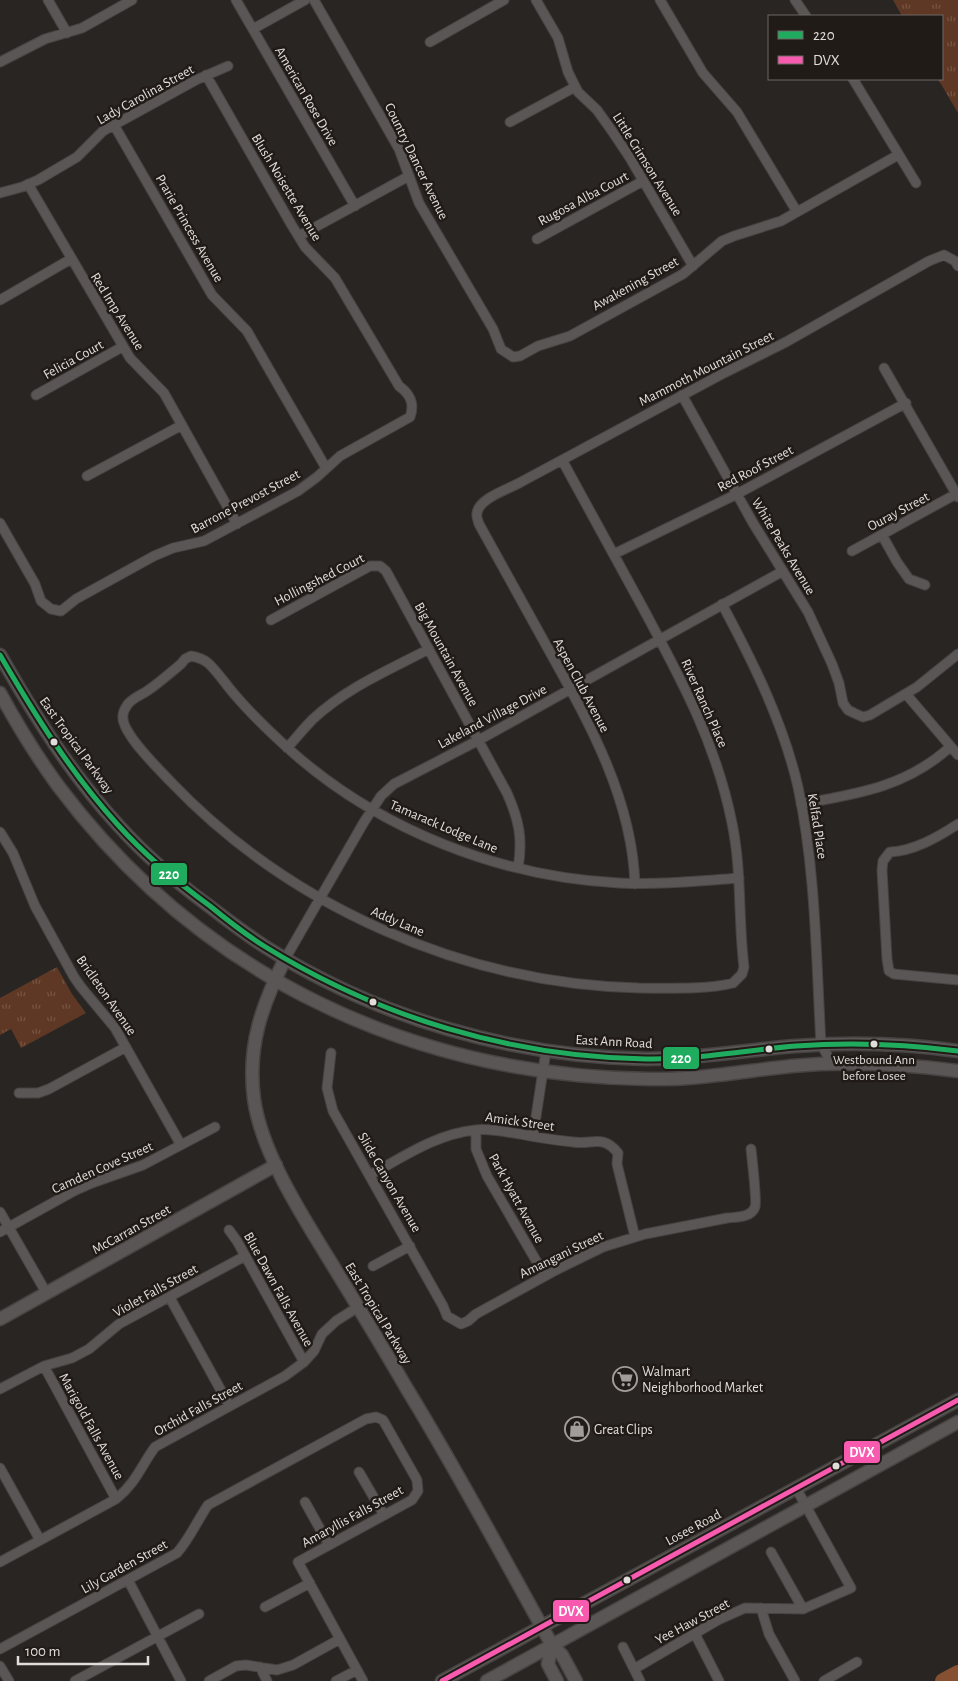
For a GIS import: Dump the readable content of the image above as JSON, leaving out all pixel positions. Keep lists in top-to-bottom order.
{
  "streets": {
    "main road": [
      "East Tropical Parkway",
      "East Ann Road",
      "McCarran Street",
      "Losee Road"
    ],
    "street": [
      "Lady Carolina Street",
      "American Rose Drive",
      "Country Dancer Avenue",
      "Little Crimson Avenue",
      "Blush Noisette Avenue",
      "Rugosa Alba Court",
      "Prarie Princess Avenue",
      "Awakening Street",
      "Red Imp Avenue",
      "Felicia Court",
      "Mammoth Mountain Street",
      "Red Roof Street",
      "Barrone Prevost Street",
      "Ouray Street",
      "White Peaks Avenue",
      "Hollingshed Court",
      "Big Mountain Avenue",
      "Aspen Club Avenue",
      "River Ranch Place",
      "Lakeland Village Drive",
      "Tamarack Lodge Lane",
      "Kelfad Place",
      "Addy Lane",
      "Bridleton Avenue",
      "Amick Street",
      "Camden Cove Street",
      "Slide Canyon Avenue",
      "Park Hyatt Avenue",
      "Amangani Street",
      "Blue Dawn Falls Avenue",
      "Violet Falls Street",
      "Orchid Falls Street",
      "Marigold Falls Avenue",
      "Amaryllis Falls Street",
      "Lily Garden Street",
      "Yee Haw Street"
    ]
  },
  "crossings": [
    ["Lady Carolina Street", "Blush Noisette Avenue"],
    ["Lady Carolina Street", "Prarie Princess Avenue"],
    ["Lady Carolina Street", "Red Imp Avenue"],
    ["Country Dancer Avenue", "Awakening Street"],
    ["Little Crimson Avenue", "Rugosa Alba Court"],
    ["Little Crimson Avenue", "Awakening Street"],
    ["Blush Noisette Avenue", "Barrone Prevost Street"],
    ["Prarie Princess Avenue", "Barrone Prevost Street"],
    ["Red Imp Avenue", "Felicia Court"],
    ["Red Imp Avenue", "Barrone Prevost Street"],
    ["Mammoth Mountain Street", "White Peaks Avenue"],
    ["Mammoth Mountain Street", "Aspen Club Avenue"],
    ["Mammoth Mountain Street", "River Ranch Place"],
    ["Red Roof Street", "White Peaks Avenue"],
    ["Red Roof Street", "River Ranch Place"],
    ["White Peaks Avenue", "Lakeland Village Drive"],
    ["Hollingshed Court", "Big Mountain Avenue"],
    ["Big Mountain Avenue", "Lakeland Village Drive"],
    ["Big Mountain Avenue", "Tamarack Lodge Lane"],
    ["Aspen Club Avenue", "Lakeland Village Drive"],
    ["Aspen Club Avenue", "Tamarack Lodge Lane"],
    ["River Ranch Place", "Lakeland Village Drive"],
    ["River Ranch Place", "Tamarack Lodge Lane"],
    ["River Ranch Place", "Addy Lane"],
    ["Lakeland Village Drive", "East Tropical Parkway"],
    ["Lakeland Village Drive", "Tamarack Lodge Lane"],
    ["Lakeland Village Drive", "Kelfad Place"],
    ["Lakeland Village Drive", "Addy Lane"],
    ["Lakeland Village Drive", "East Ann Road"],
    ["East Tropical Parkway", "East Ann Road"],
    ["East Tropical Parkway", "McCarran Street"],
    ["East Tropical Parkway", "Orchid Falls Street"],
    ["East Tropical Parkway", "Losee Road"],
    ["Tamarack Lodge Lane", "Addy Lane"],
    ["Kelfad Place", "East Ann Road"],
    ["Bridleton Avenue", "Camden Cove Street"],
    ["Amick Street", "Slide Canyon Avenue"],
    ["Amick Street", "Park Hyatt Avenue"],
    ["Amick Street", "Amangani Street"],
    ["Slide Canyon Avenue", "Amangani Street"],
    ["Park Hyatt Avenue", "Amangani Street"],
    ["Blue Dawn Falls Avenue", "Violet Falls Street"],
    ["Blue Dawn Falls Avenue", "Orchid Falls Street"],
    ["Violet Falls Street", "Marigold Falls Avenue"],
    ["Orchid Falls Street", "Marigold Falls Avenue"],
    ["Amaryllis Falls Street", "Lily Garden Street"]
  ],
  "places": {
    "other": ["Westbound Ann before Losee"],
    "supermarket": ["Walmart Neighborhood Market"],
    "shop": ["Great Clips"]
  },
  "lines": ["transit line 220", "transit line DVX"],
  "legend": ["220", "DVX"],
  "scale_bar": "100 m"
}
